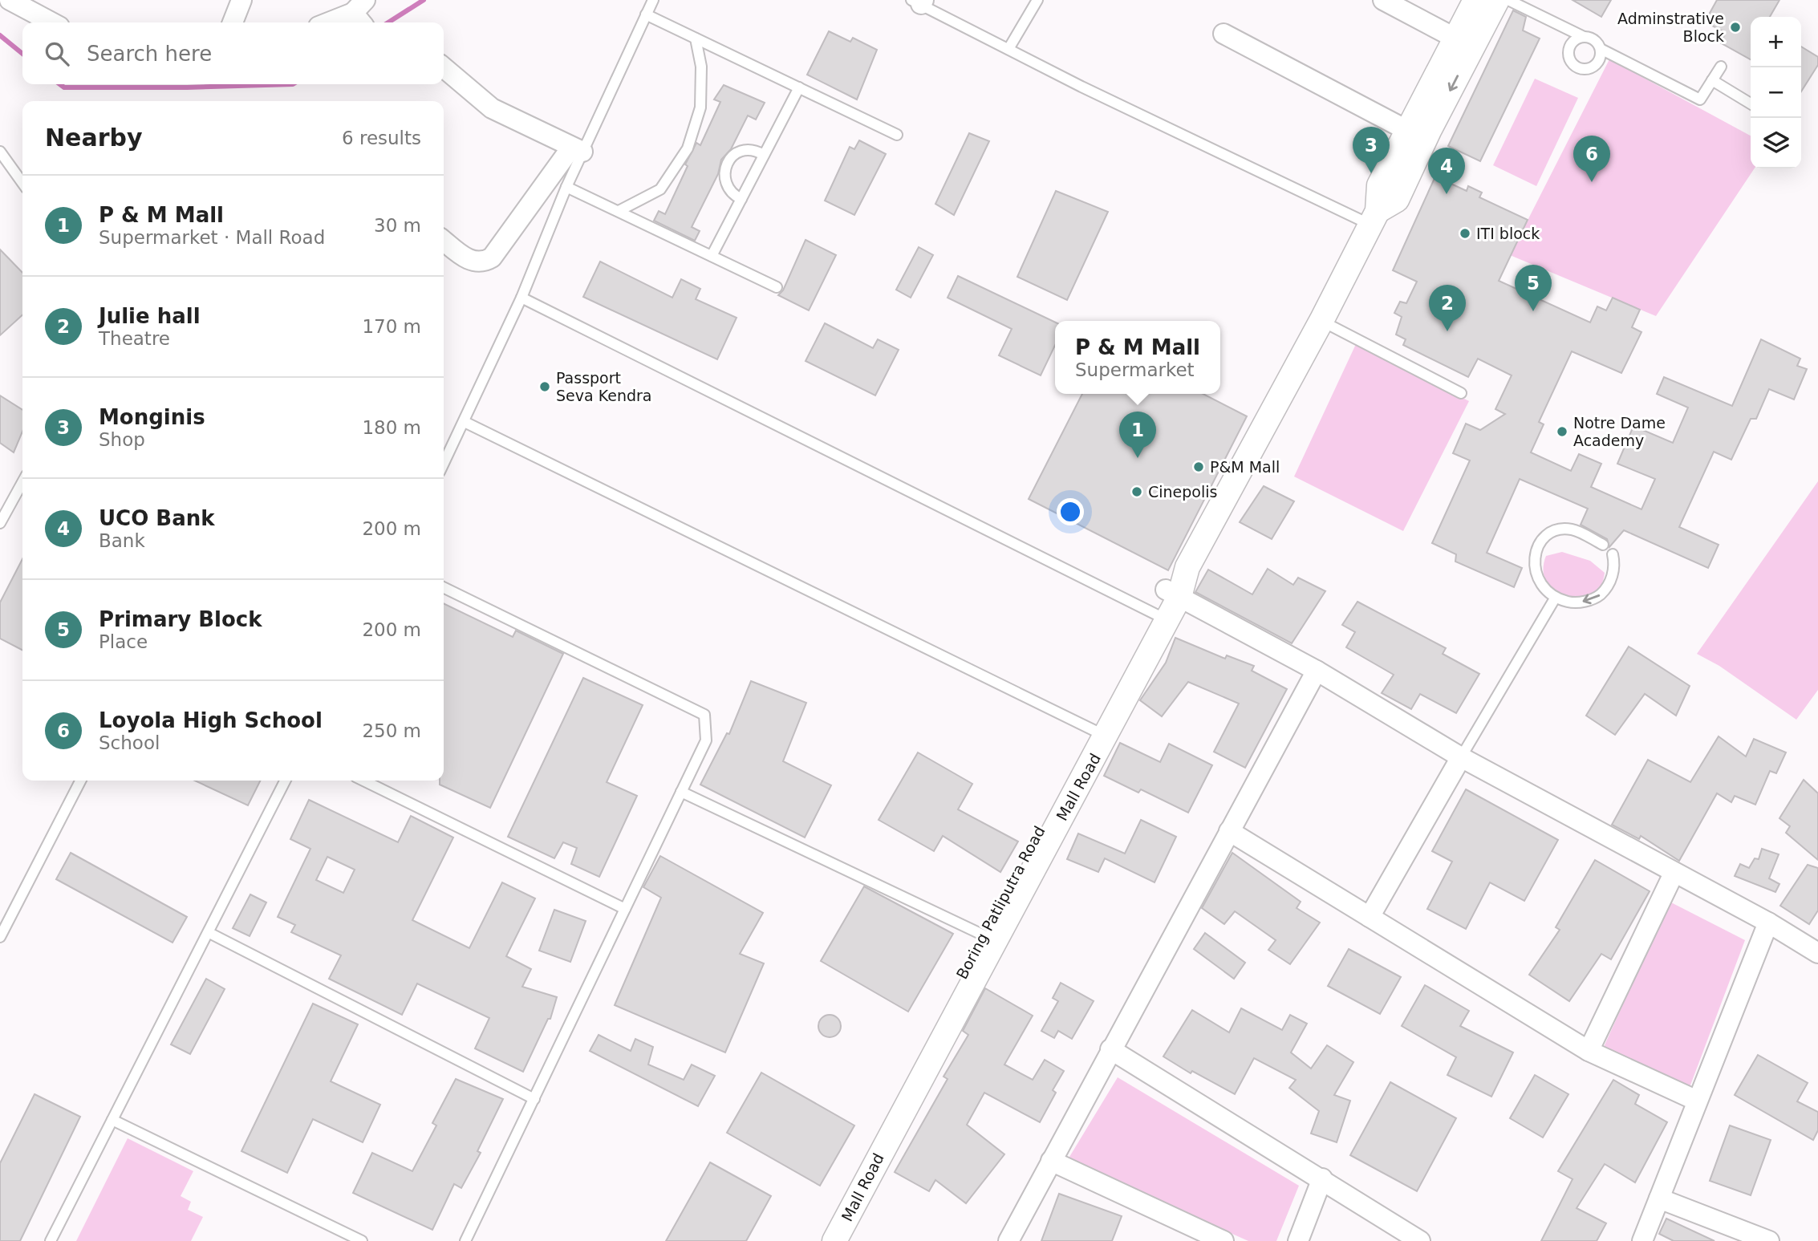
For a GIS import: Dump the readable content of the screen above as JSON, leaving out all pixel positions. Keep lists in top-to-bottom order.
{
  "streets": {
    "street": ["Mall Road"]
  },
  "places": [
    "Adminstrative Block",
    "ITI block",
    "Passport Seva Kendra",
    "Notre Dame Academy",
    "P&M Mall",
    "Cinepolis"
  ],
  "page": {
    "map_buttons": ["+", "−"],
    "search": "Search here",
    "heading": ["Nearby", "6 results"],
    "pins": [
      "3",
      "6",
      "4",
      "5",
      "2",
      "1"
    ],
    "list": [
      {
        "mark": "1",
        "name": "P & M Mall",
        "note": "Supermarket · Mall Road",
        "value": "30 m"
      },
      {
        "mark": "2",
        "name": "Julie hall",
        "note": "Theatre",
        "value": "170 m"
      },
      {
        "mark": "3",
        "name": "Monginis",
        "note": "Shop",
        "value": "180 m"
      },
      {
        "mark": "4",
        "name": "UCO Bank",
        "note": "Bank",
        "value": "200 m"
      },
      {
        "mark": "5",
        "name": "Primary Block",
        "note": "Place",
        "value": "200 m"
      },
      {
        "mark": "6",
        "name": "Loyola High School",
        "note": "School",
        "value": "250 m"
      }
    ],
    "popup": ["P & M Mall", "Supermarket"]
  }
}
